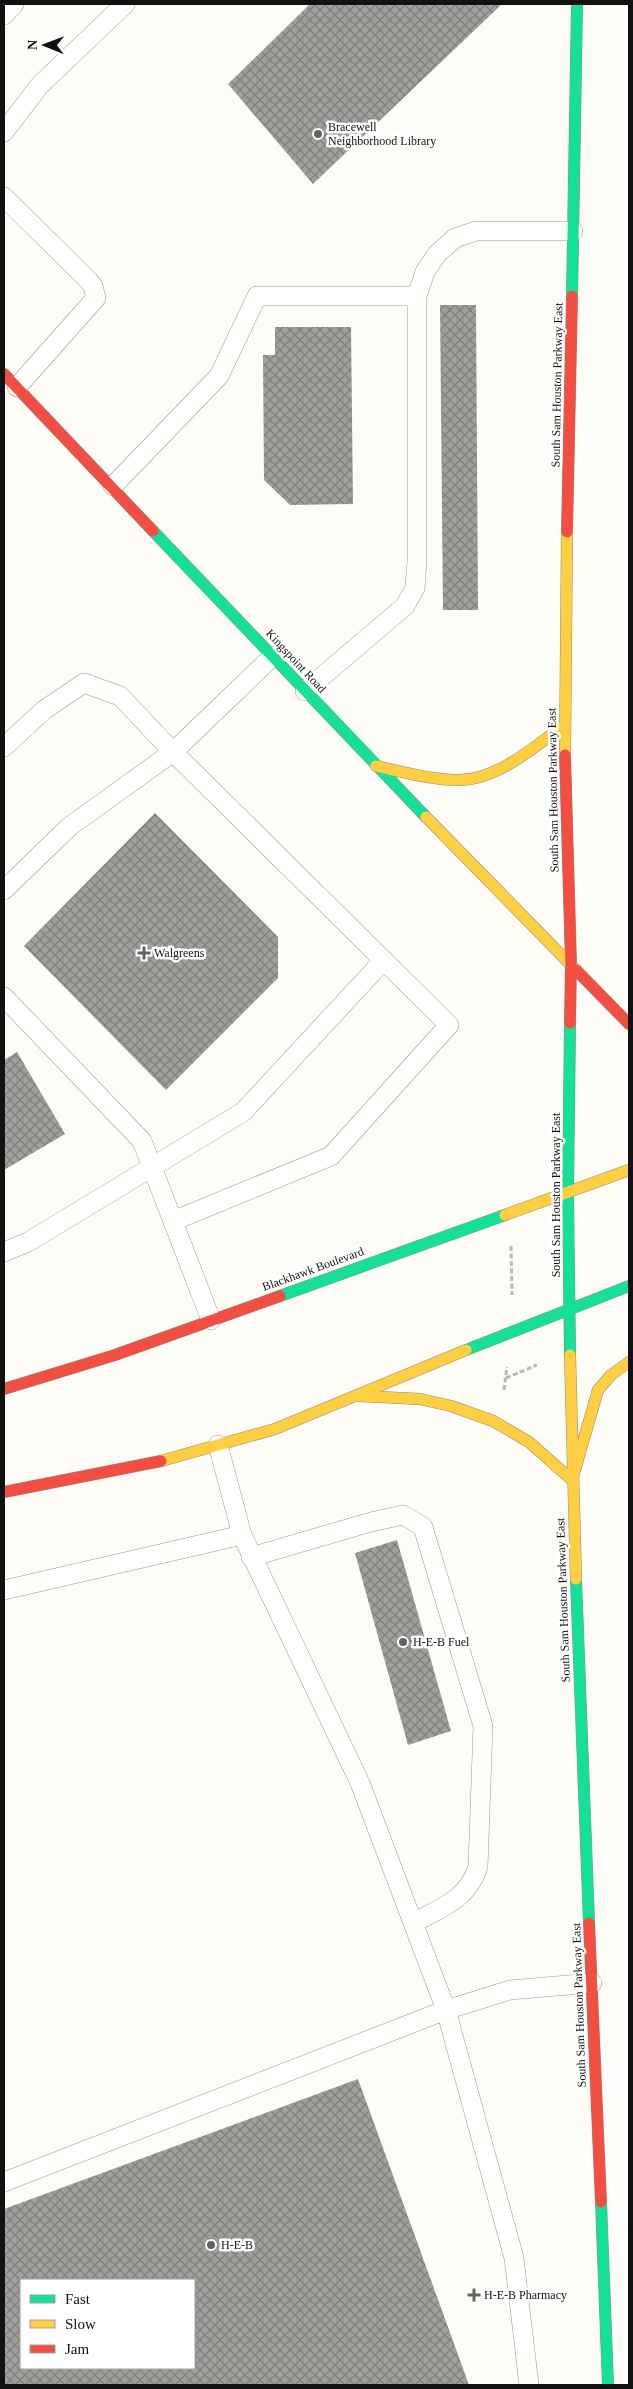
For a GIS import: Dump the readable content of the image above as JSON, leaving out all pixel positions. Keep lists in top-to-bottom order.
{
  "streets": {
    "main road": ["South Sam Houston Parkway East", "Kingspoint Road", "Blackhawk Boulevard"]
  },
  "crossings": [
    ["South Sam Houston Parkway East", "Kingspoint Road"],
    ["South Sam Houston Parkway East", "Blackhawk Boulevard"]
  ],
  "places": {
    "other": ["Bracewell Neighborhood Library", "H-E-B Fuel", "H-E-B"],
    "health": ["Walgreens", "H-E-B Pharmacy"]
  },
  "legend": ["Fast", "Slow", "Jam"],
  "north": "left"
}
